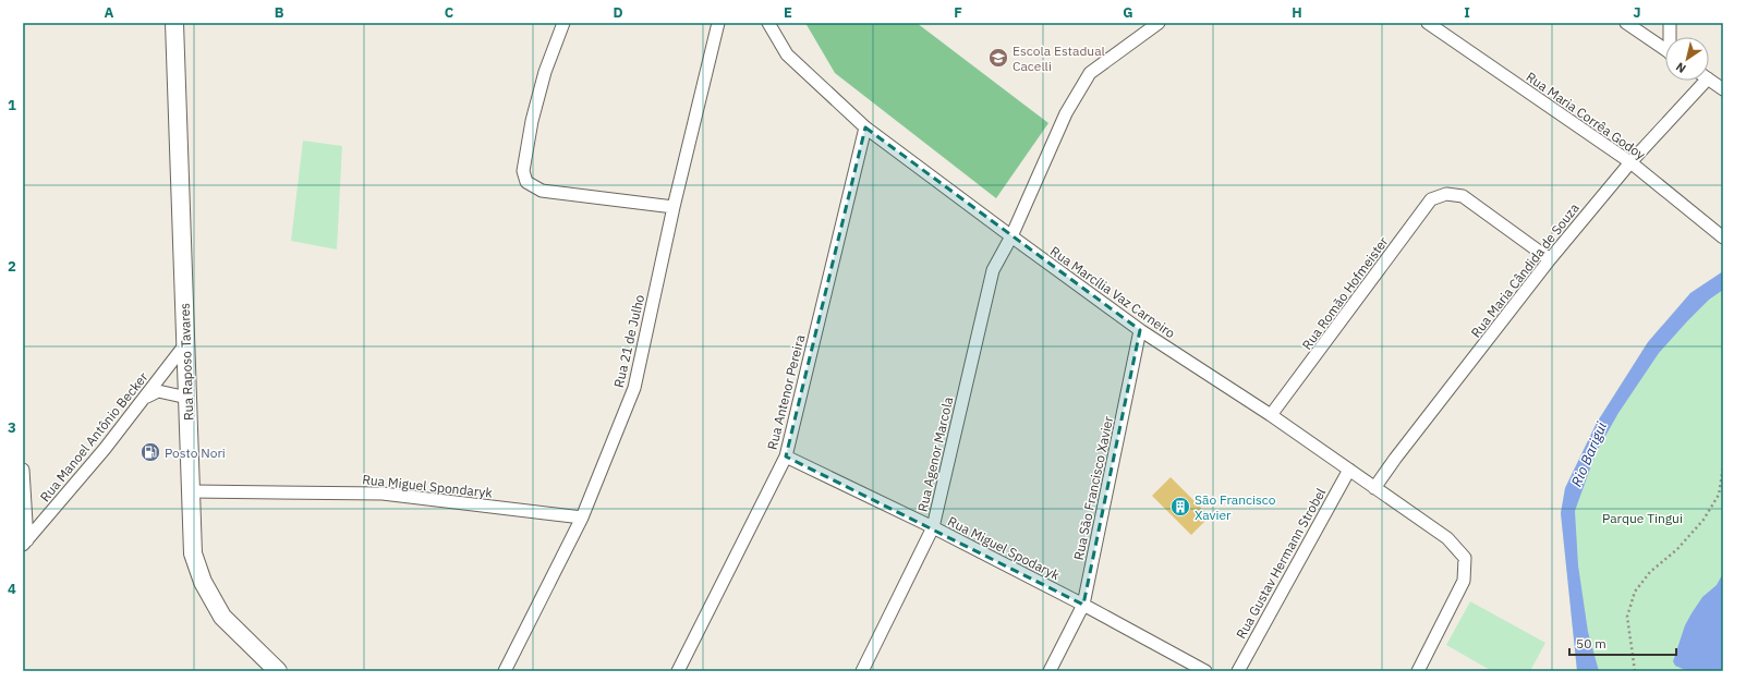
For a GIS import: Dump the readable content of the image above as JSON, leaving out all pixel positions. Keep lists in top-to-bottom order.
{
  "streets": {
    "main road": ["Rua Raposo Tavares"],
    "street": [
      "Rua Maria Corrêa Godoy",
      "Rua Maria Cândida de Souza",
      "Rua Marcília Vaz Carneiro",
      "Rua Romão Hofmeister",
      "Rua 21 de Julho",
      "Rua Antenor Pereira",
      "Rua Manoel Antônio Becker",
      "Rua Agenor Marcola",
      "Rua Miguel Spondaryk",
      "Rua São Francisco Xavier",
      "Rua Miguel Spodaryk",
      "Rua Gustav Hermann Strobel"
    ]
  },
  "crossings": [
    ["Rua Maria Corrêa Godoy", "Rua Maria Cândida de Souza"],
    ["Rua Maria Cândida de Souza", "Rua Marcília Vaz Carneiro"],
    ["Rua Maria Cândida de Souza", "Rua Romão Hofmeister"],
    ["Rua Marcília Vaz Carneiro", "Rua Romão Hofmeister"],
    ["Rua Marcília Vaz Carneiro", "Rua Antenor Pereira"],
    ["Rua Marcília Vaz Carneiro", "Rua Agenor Marcola"],
    ["Rua Marcília Vaz Carneiro", "Rua São Francisco Xavier"],
    ["Rua Marcília Vaz Carneiro", "Rua Gustav Hermann Strobel"],
    ["Rua 21 de Julho", "Rua Miguel Spondaryk"],
    ["Rua Raposo Tavares", "Rua Manoel Antônio Becker"],
    ["Rua Raposo Tavares", "Rua Miguel Spondaryk"],
    ["Rua Antenor Pereira", "Rua Miguel Spodaryk"],
    ["Rua Agenor Marcola", "Rua Miguel Spodaryk"],
    ["Rua São Francisco Xavier", "Rua Miguel Spodaryk"]
  ],
  "water": ["Rio Barigui"],
  "parks": ["Parque Tingui"],
  "places": {
    "school or university": ["Escola Estadual Cacelli"],
    "fuel station": ["Posto Nori"],
    "building": ["São Francisco Xavier"]
  },
  "scale_bar": "50 m",
  "north": "bottom left",
  "grid": {
    "columns": [
      "A",
      "B",
      "C",
      "D",
      "E",
      "F",
      "G",
      "H",
      "I",
      "J"
    ],
    "rows": [
      "1",
      "2",
      "3",
      "4"
    ]
  }
}
